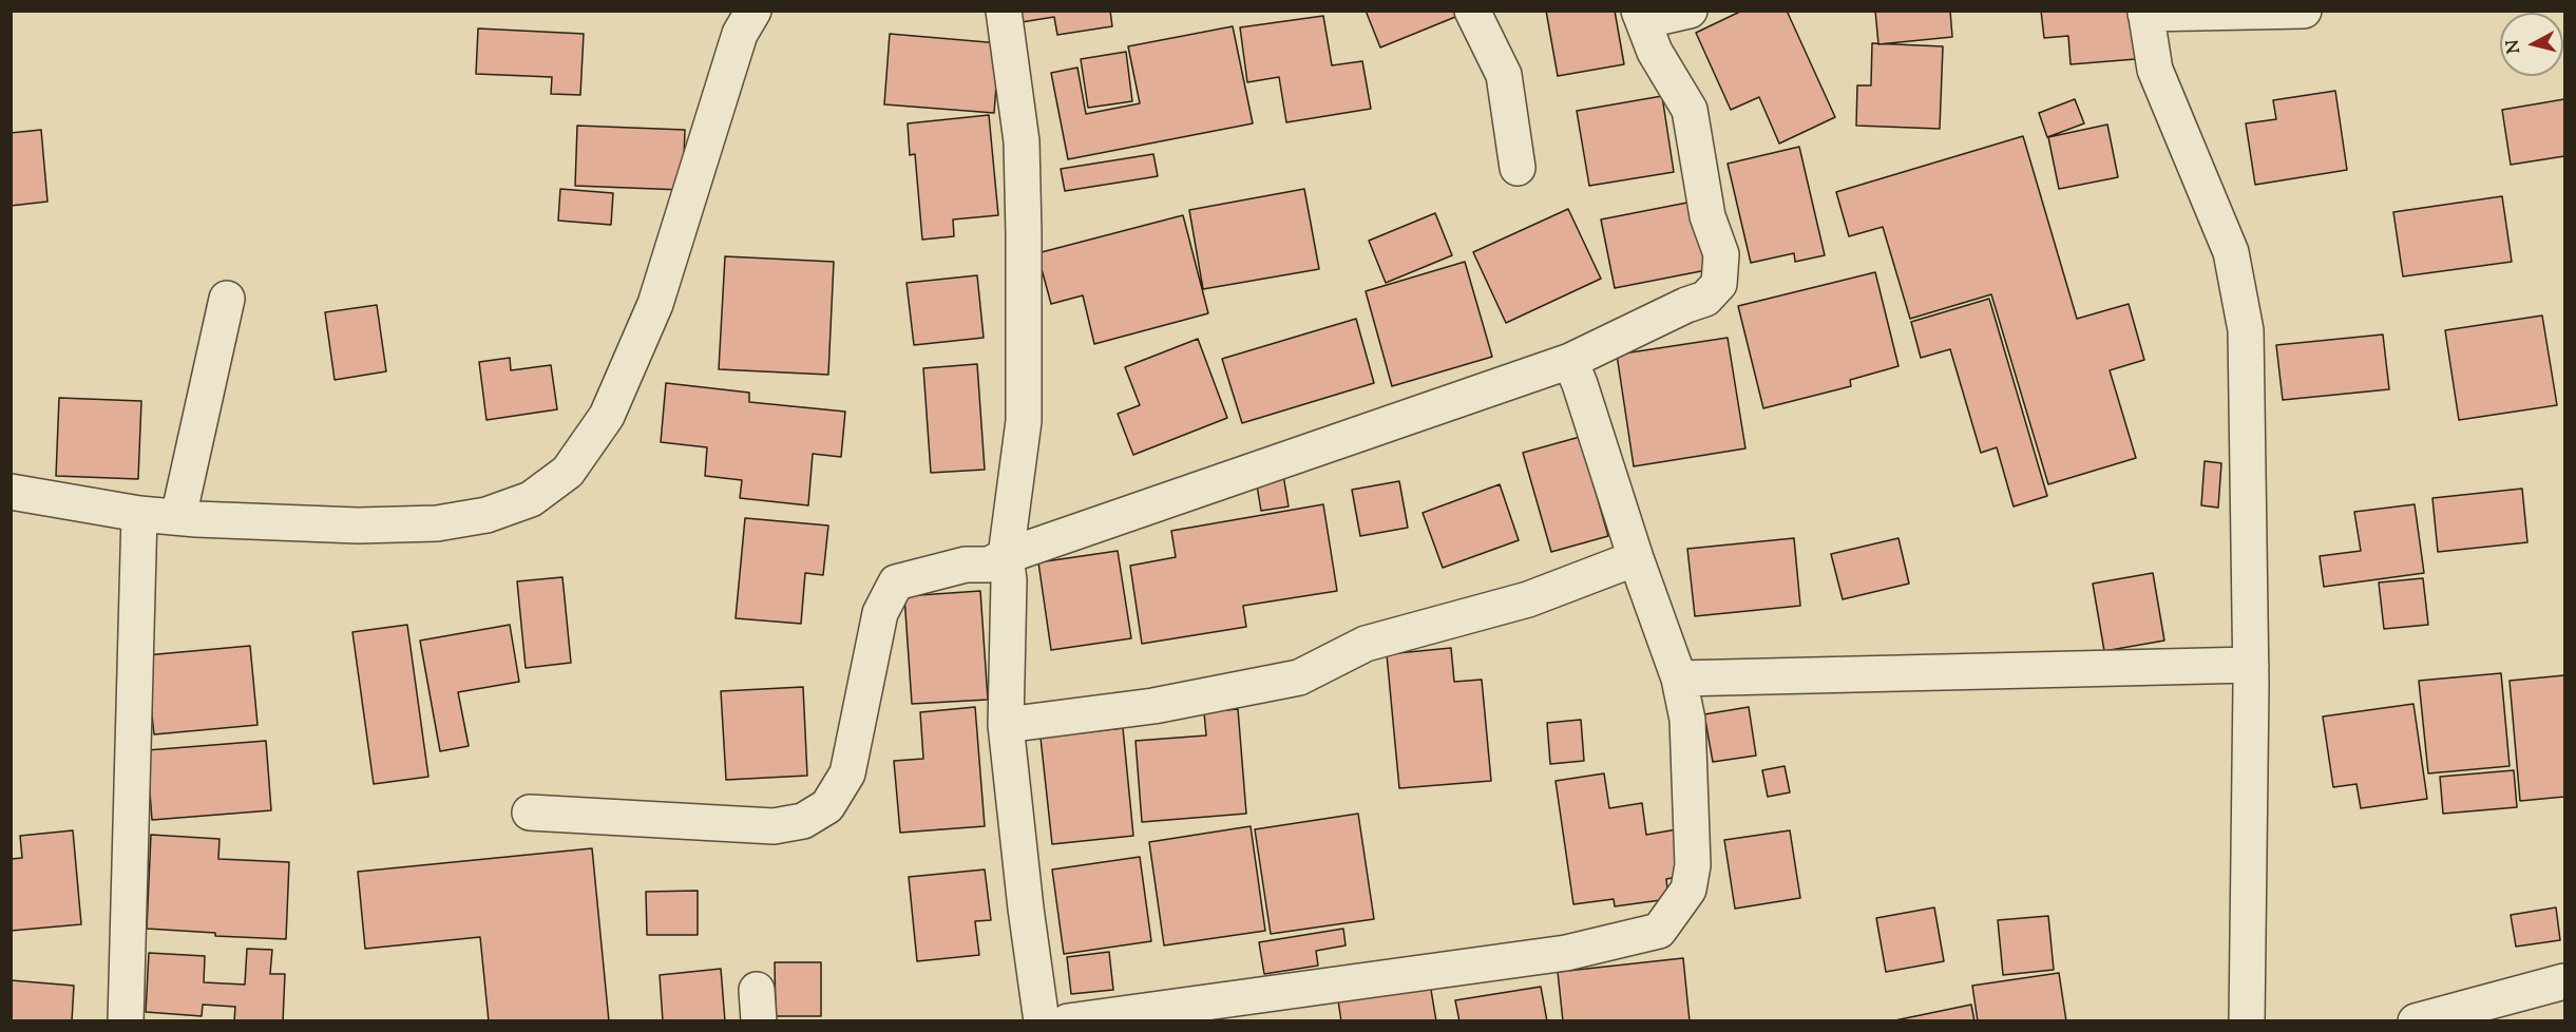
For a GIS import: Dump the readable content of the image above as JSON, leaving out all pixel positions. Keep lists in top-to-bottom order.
{
  "north": "left"
}
